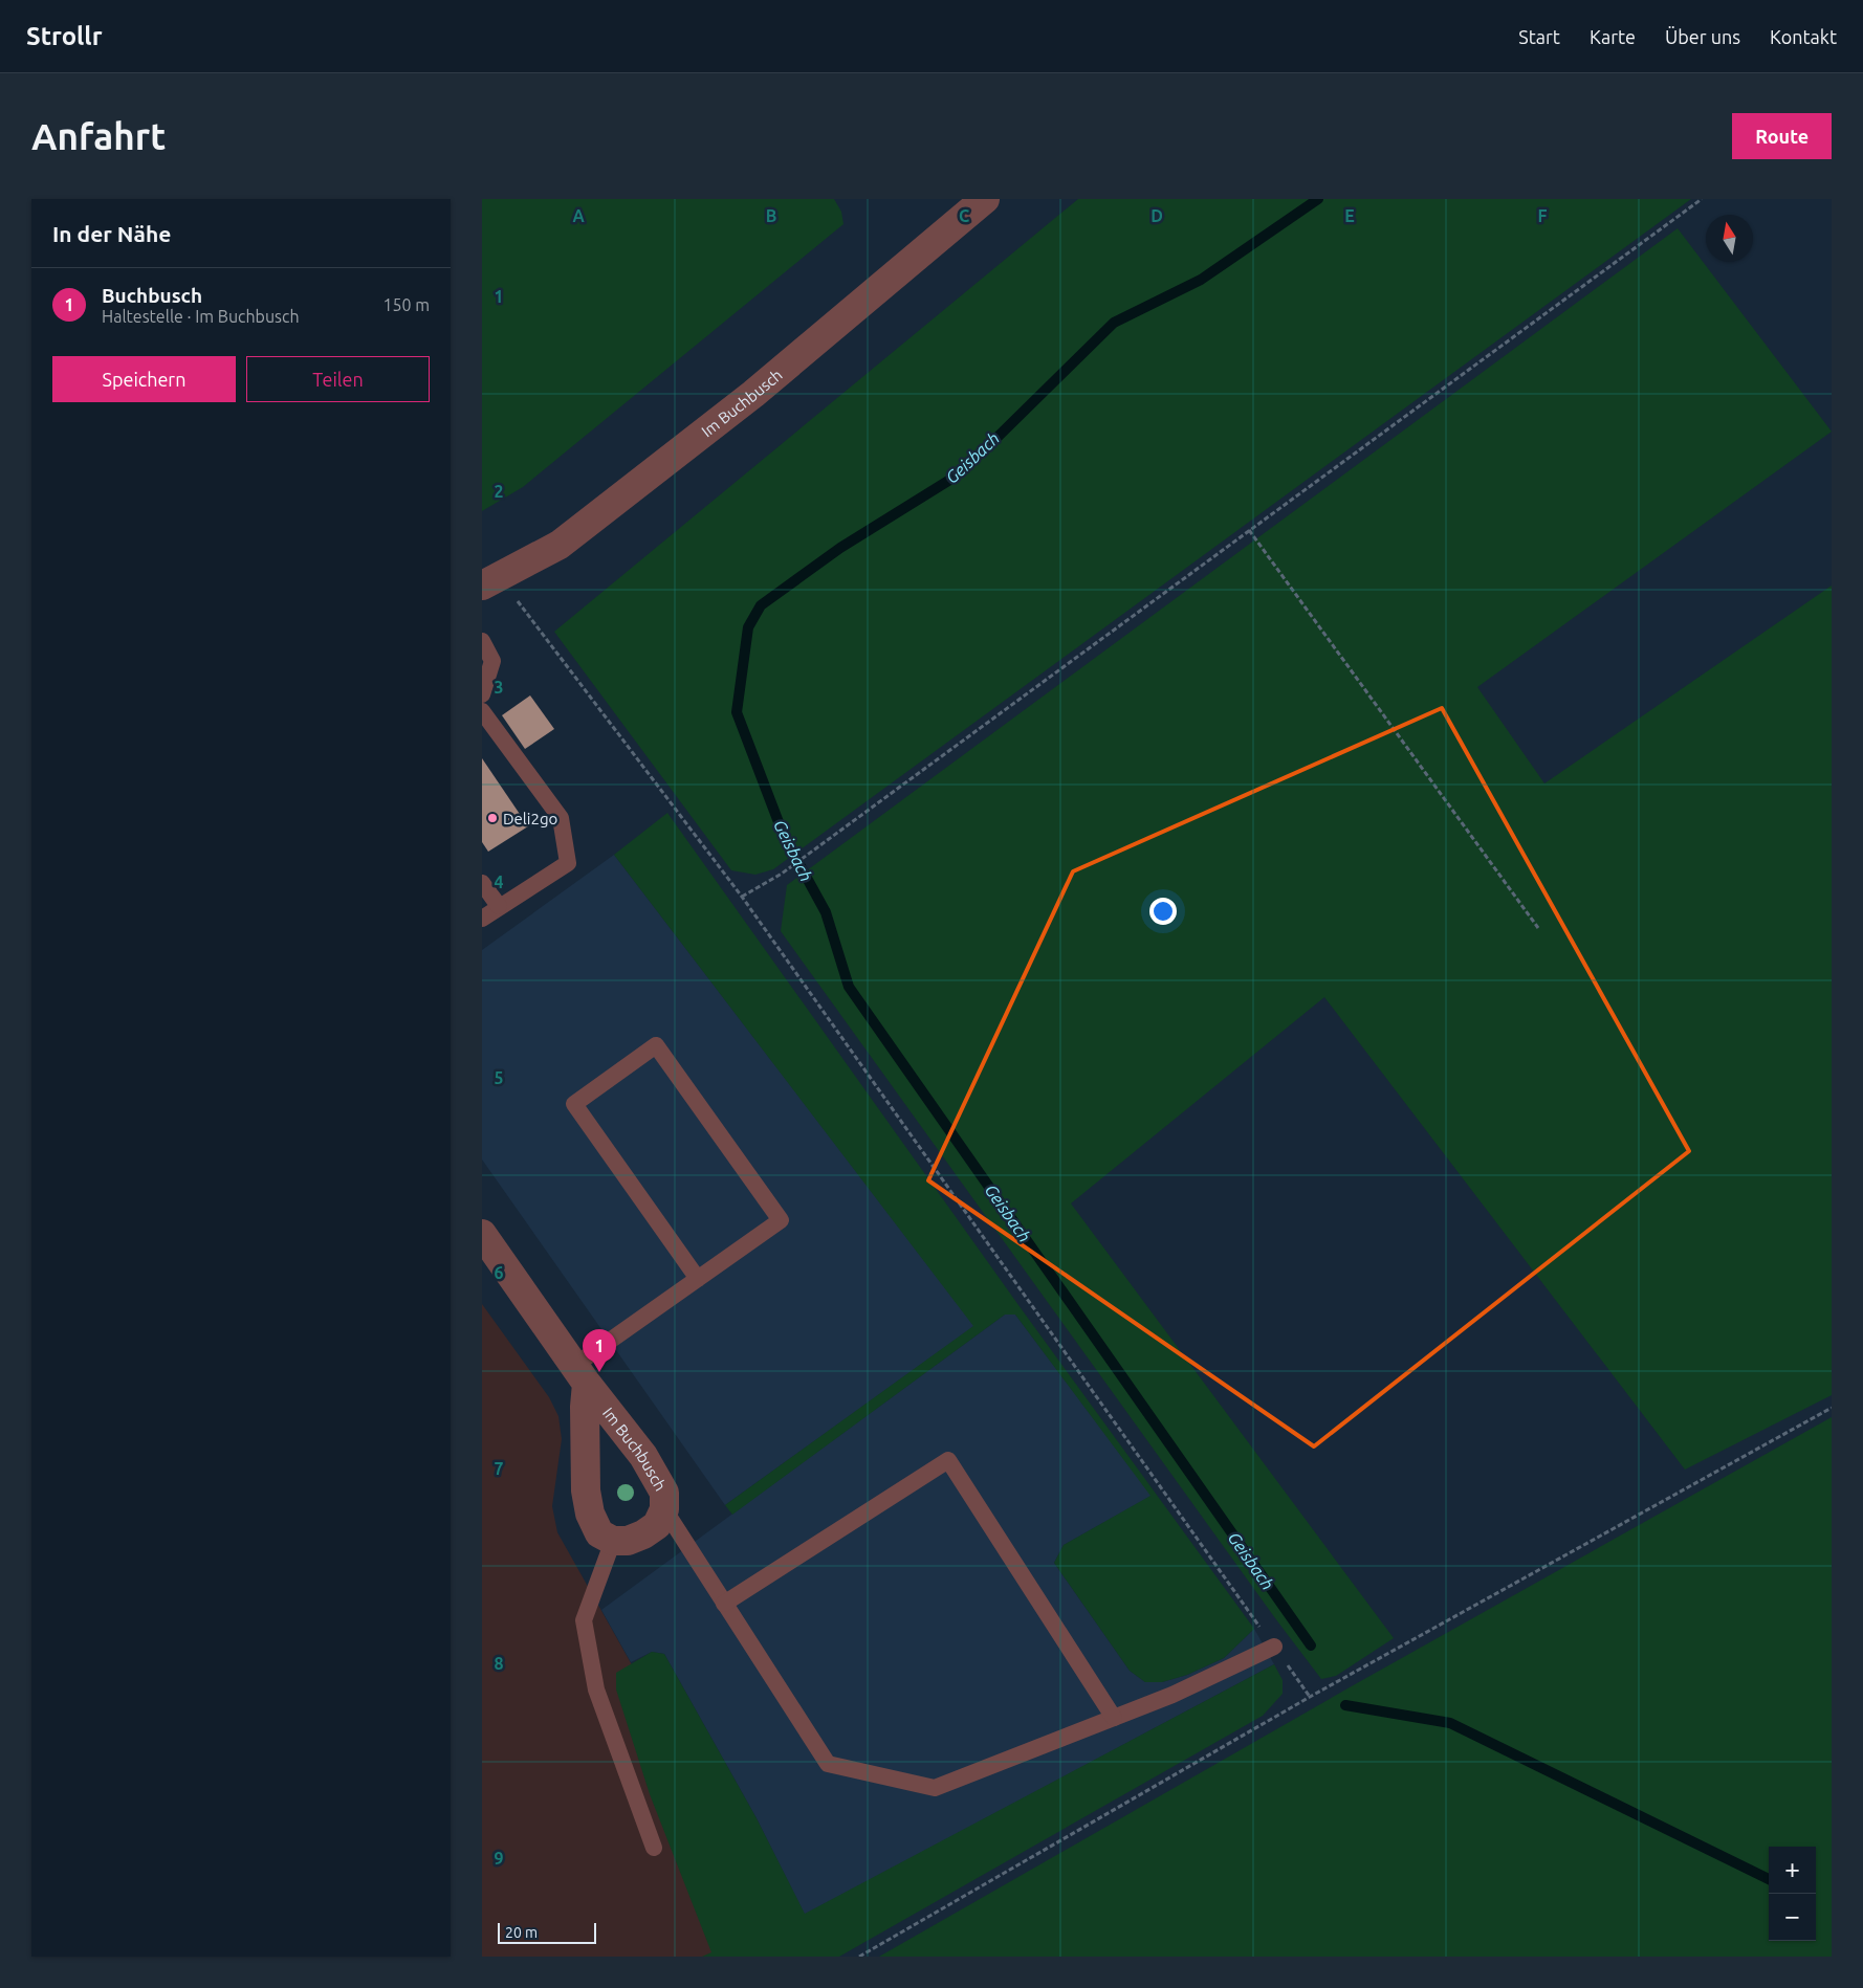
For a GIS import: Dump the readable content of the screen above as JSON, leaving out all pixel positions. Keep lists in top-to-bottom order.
{
  "streets": {
    "street": ["Im Buchbusch"]
  },
  "water": ["Geisbach"],
  "places": ["Deli2go"],
  "scale_bar": "20 m",
  "north": "top",
  "page": {
    "header": "Strollr",
    "nav": [
      "Start",
      "Karte",
      "Über uns",
      "Kontakt"
    ],
    "buttons": [
      "Route",
      ["Speichern", "Teilen"]
    ],
    "title": "Anfahrt",
    "heading": "In der Nähe",
    "list": [
      {
        "mark": "1",
        "name": "Buchbusch",
        "note": "Haltestelle · Im Buchbusch",
        "value": "150 m"
      }
    ],
    "pins": "1",
    "map_buttons": ["+", "−"],
    "scale": "20 m"
  },
  "grid": {
    "columns": [
      "A",
      "B",
      "C",
      "D",
      "E",
      "F"
    ],
    "rows": [
      "1",
      "2",
      "3",
      "4",
      "5",
      "6",
      "7",
      "8",
      "9"
    ]
  }
}
